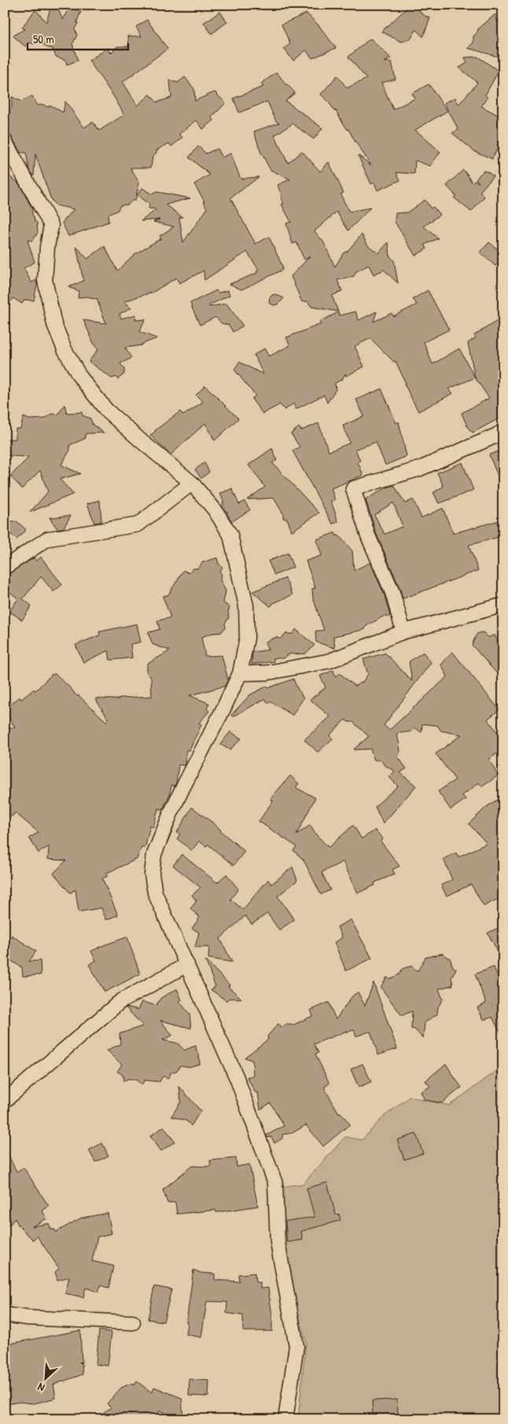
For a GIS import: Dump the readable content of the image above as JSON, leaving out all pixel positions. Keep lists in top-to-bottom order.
{
  "scale_bar": "50 m",
  "north": "bottom left"
}
